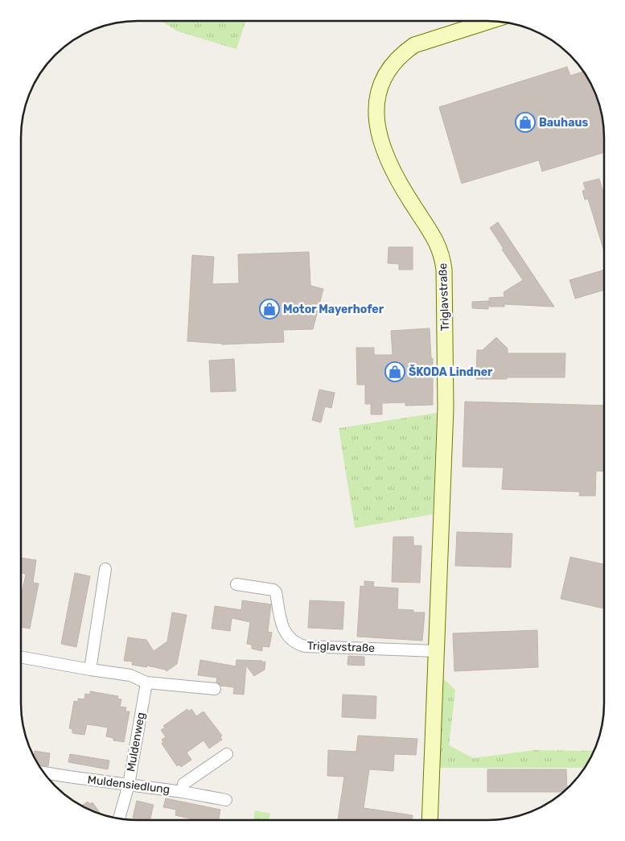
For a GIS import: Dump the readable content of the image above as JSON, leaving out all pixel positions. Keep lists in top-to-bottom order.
{
  "streets": {
    "street": ["Triglavstraße", "Muldenweg", "Muldensiedlung"]
  },
  "crossings": [
    ["Muldenweg", "Muldensiedlung"]
  ],
  "places": {
    "shop": ["Bauhaus", "Motor Mayerhofer", "ŠKODA Lindner"]
  }
}
